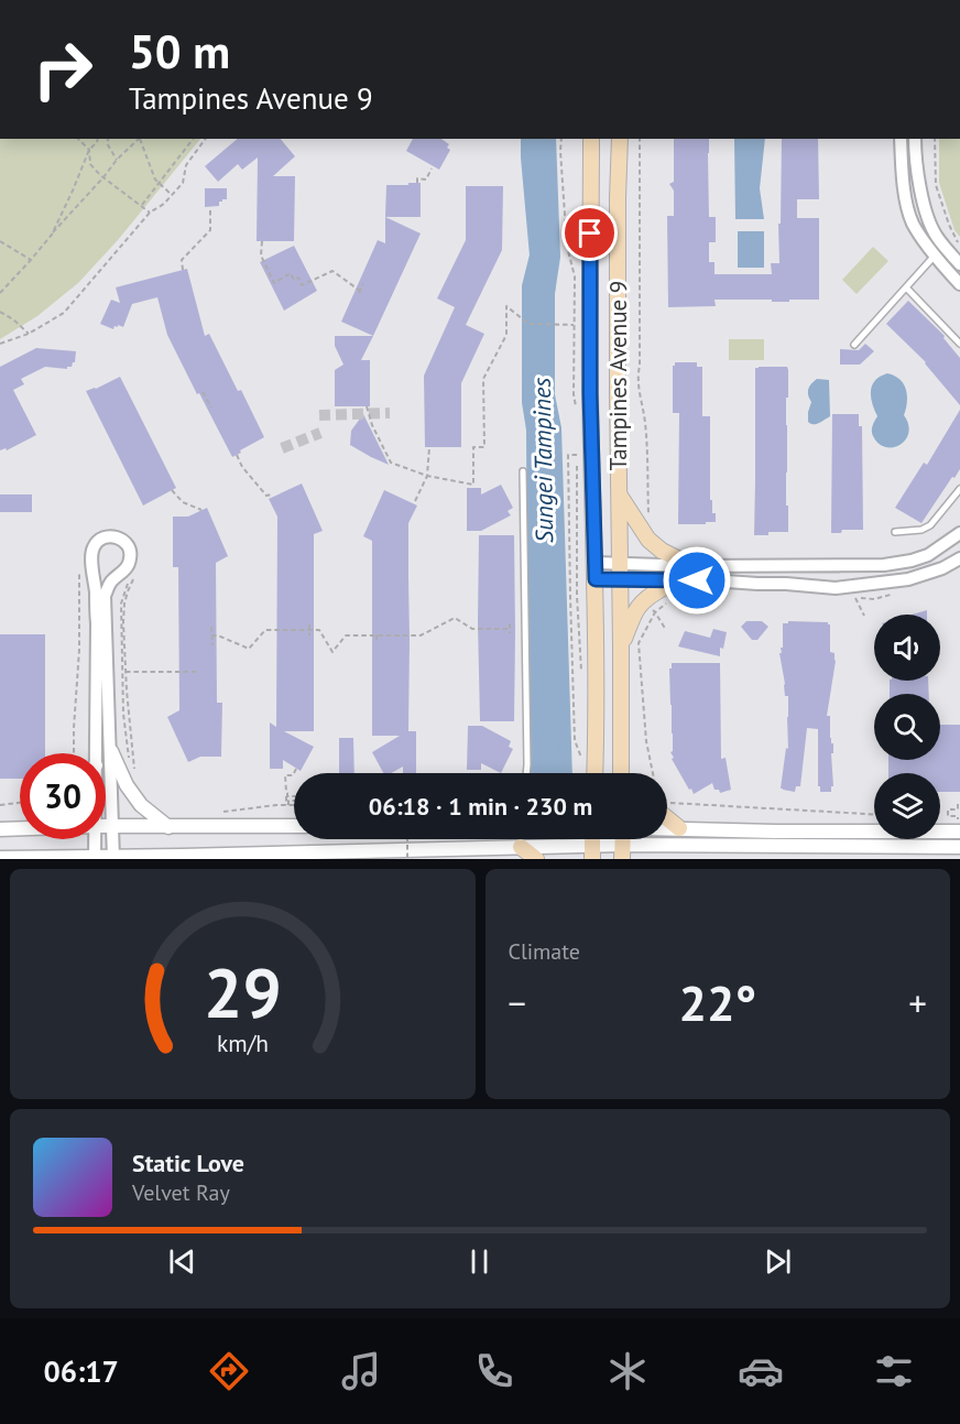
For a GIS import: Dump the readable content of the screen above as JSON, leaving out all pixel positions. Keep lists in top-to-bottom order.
{
  "streets": {
    "main road": ["Tampines Avenue 9"]
  },
  "water": ["Sungei Tampines"],
  "page": {
    "turn": ["50 m", "Tampines Avenue 9"],
    "limit": "30",
    "trip": "06:18 · 1 min · 230 m",
    "tile": "Climate",
    "heat": ["−", "22°", "+"],
    "song": ["Static Love", "Velvet Ray"],
    "tabs": "06:17",
    "gauge": ["29", "km/h"]
  }
}
